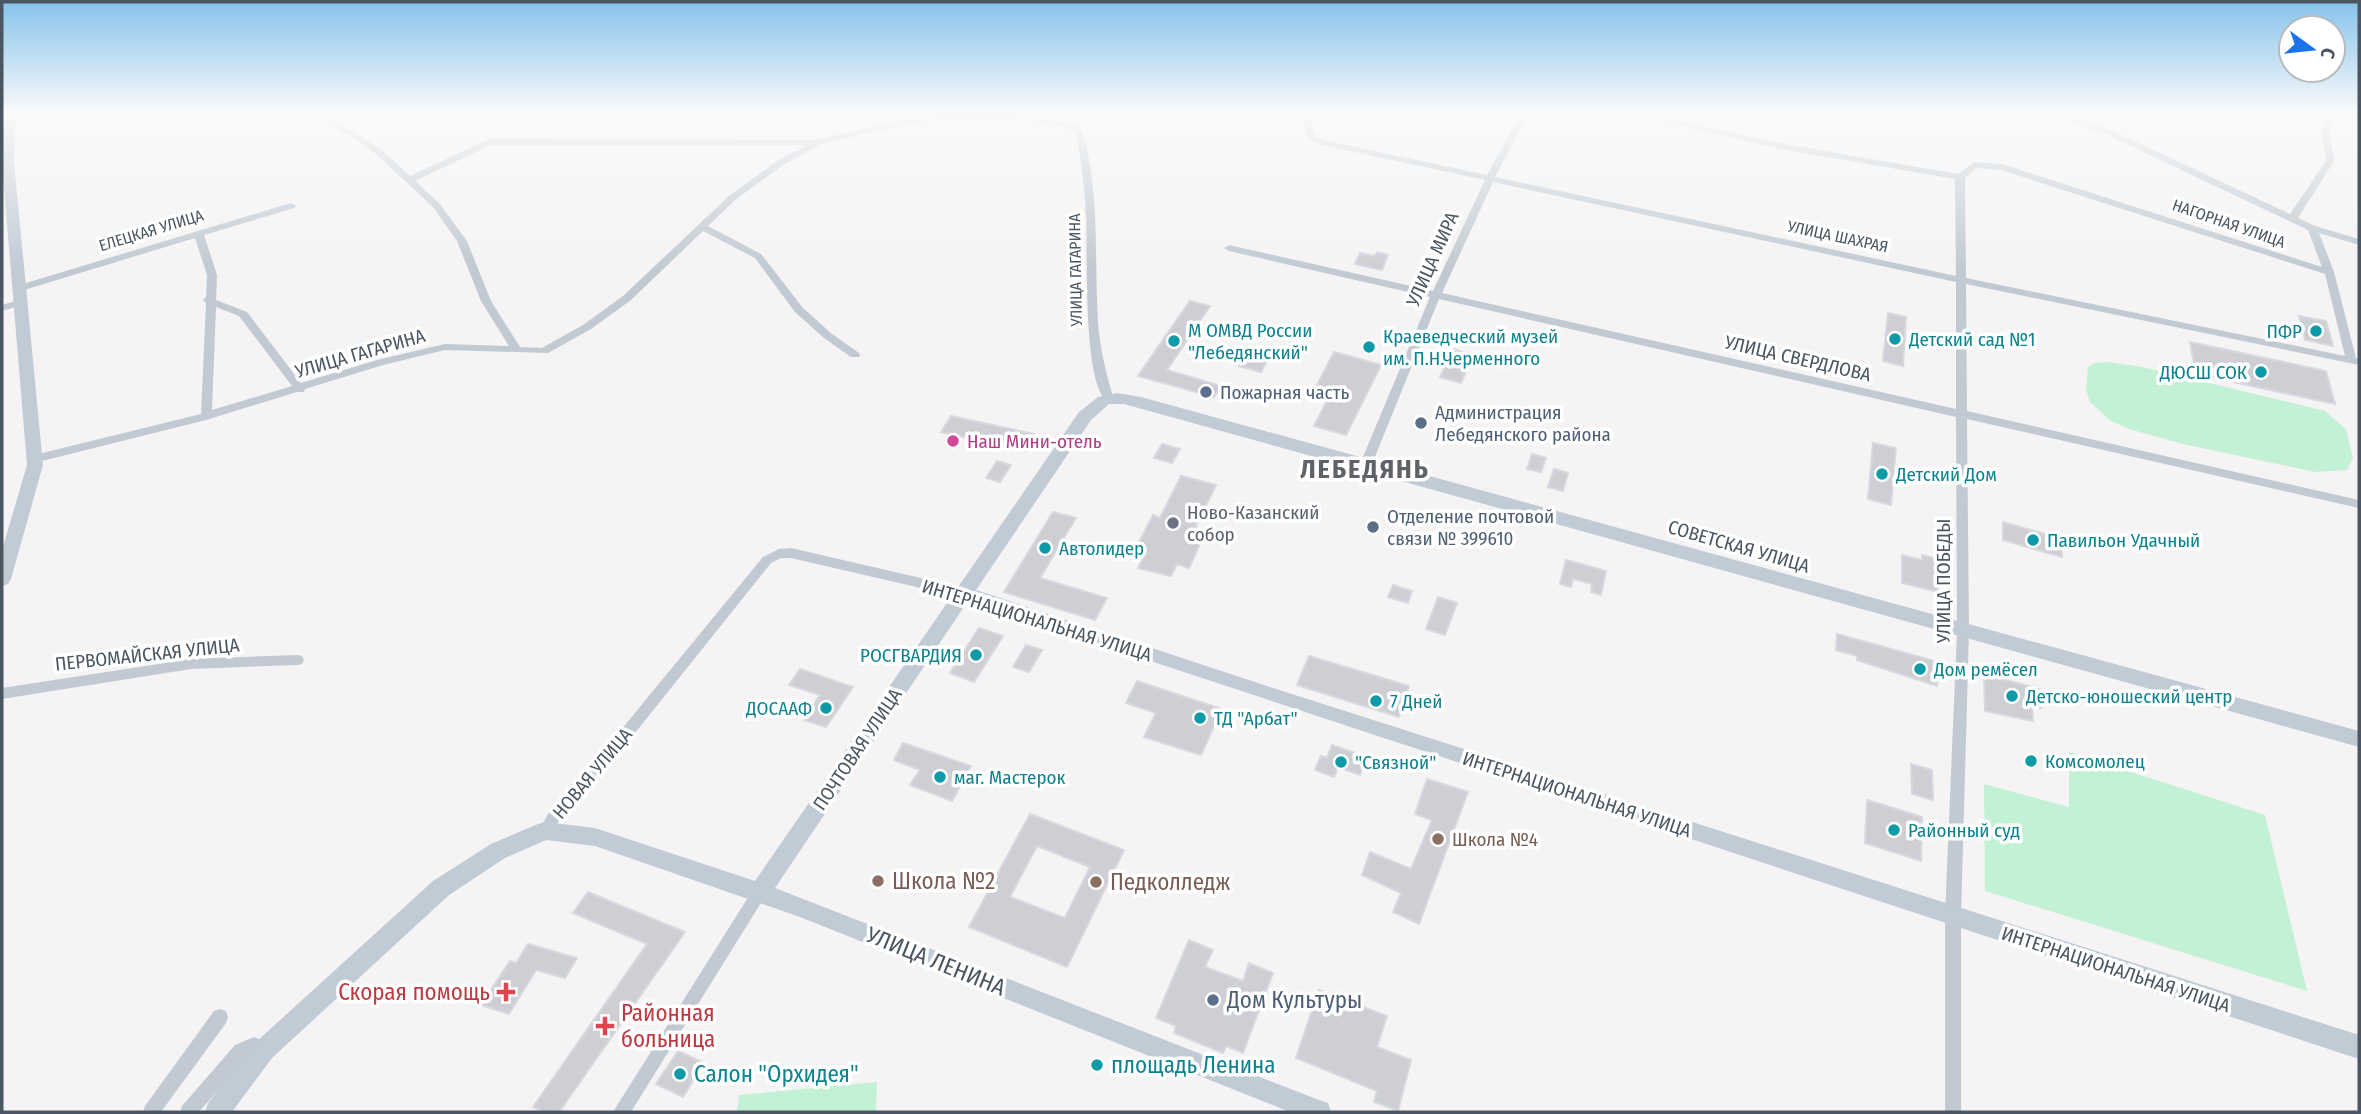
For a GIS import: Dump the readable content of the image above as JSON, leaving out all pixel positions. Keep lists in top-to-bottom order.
{
  "streets": {
    "main road": [
      "СОВЕТСКАЯ УЛИЦА",
      "ИНТЕРНАЦИОНАЛЬНАЯ УЛИЦА",
      "ПОЧТОВАЯ УЛИЦА",
      "НОВАЯ УЛИЦА",
      "УЛИЦА ЛЕНИНА"
    ],
    "street": [
      "НАГОРНАЯ УЛИЦА",
      "ЕЛЕЦКАЯ УЛИЦА",
      "УЛИЦА ШАХРАЯ",
      "УЛИЦА МИРА",
      "УЛИЦА ГАГАРИНА",
      "УЛИЦА СВЕРДЛОВА",
      "УЛИЦА ПОБЕДЫ",
      "ПЕРВОМАЙСКАЯ УЛИЦА"
    ]
  },
  "crossings": [
    ["НАГОРНАЯ УЛИЦА", "УЛИЦА ПОБЕДЫ"],
    ["УЛИЦА ШАХРАЯ", "УЛИЦА МИРА"],
    ["УЛИЦА ШАХРАЯ", "УЛИЦА ПОБЕДЫ"],
    ["УЛИЦА МИРА", "УЛИЦА СВЕРДЛОВА"],
    ["УЛИЦА МИРА", "СОВЕТСКАЯ УЛИЦА"],
    ["УЛИЦА ГАГАРИНА", "СОВЕТСКАЯ УЛИЦА"],
    ["УЛИЦА ГАГАРИНА", "ПОЧТОВАЯ УЛИЦА"],
    ["УЛИЦА СВЕРДЛОВА", "УЛИЦА ПОБЕДЫ"],
    ["СОВЕТСКАЯ УЛИЦА", "УЛИЦА ПОБЕДЫ"],
    ["СОВЕТСКАЯ УЛИЦА", "ПОЧТОВАЯ УЛИЦА"],
    ["УЛИЦА ПОБЕДЫ", "ИНТЕРНАЦИОНАЛЬНАЯ УЛИЦА"],
    ["ИНТЕРНАЦИОНАЛЬНАЯ УЛИЦА", "ПОЧТОВАЯ УЛИЦА"],
    ["ИНТЕРНАЦИОНАЛЬНАЯ УЛИЦА", "НОВАЯ УЛИЦА"],
    ["ПОЧТОВАЯ УЛИЦА", "УЛИЦА ЛЕНИНА"],
    ["НОВАЯ УЛИЦА", "УЛИЦА ЛЕНИНА"]
  ],
  "districts": ["ЛЕБЕДЯНЬ"],
  "places": {
    "other": [
      "ПФР",
      "Детский сад №1",
      "М ОМВД России \"Лебедянский\"",
      "Краеведческий музей им. П.Н.Черменного",
      "ДЮСШ СОК",
      "Пожарная часть",
      "Администрация Лебедянского района",
      "Наш Мини-отель",
      "Детский Дом",
      "Ново-Казанский собор",
      "Отделение почтовой связи № 399610",
      "Павильон Удачный",
      "Автолидер",
      "РОСГВАРДИЯ",
      "Дом ремёсел",
      "Детско-юношеский центр",
      "7 Дней",
      "ДОСААФ",
      "ТД \"Арбат\"",
      "Комсомолец",
      "\"Связной\"",
      "маг. Мастерок",
      "Районный суд",
      "Школа №4",
      "Школа №2",
      "Педколледж",
      "Дом Культуры",
      "площадь Ленина",
      "Салон \"Орхидея\""
    ],
    "health": ["Скорая помощь", "Районная больница"]
  },
  "north": "right"
}
